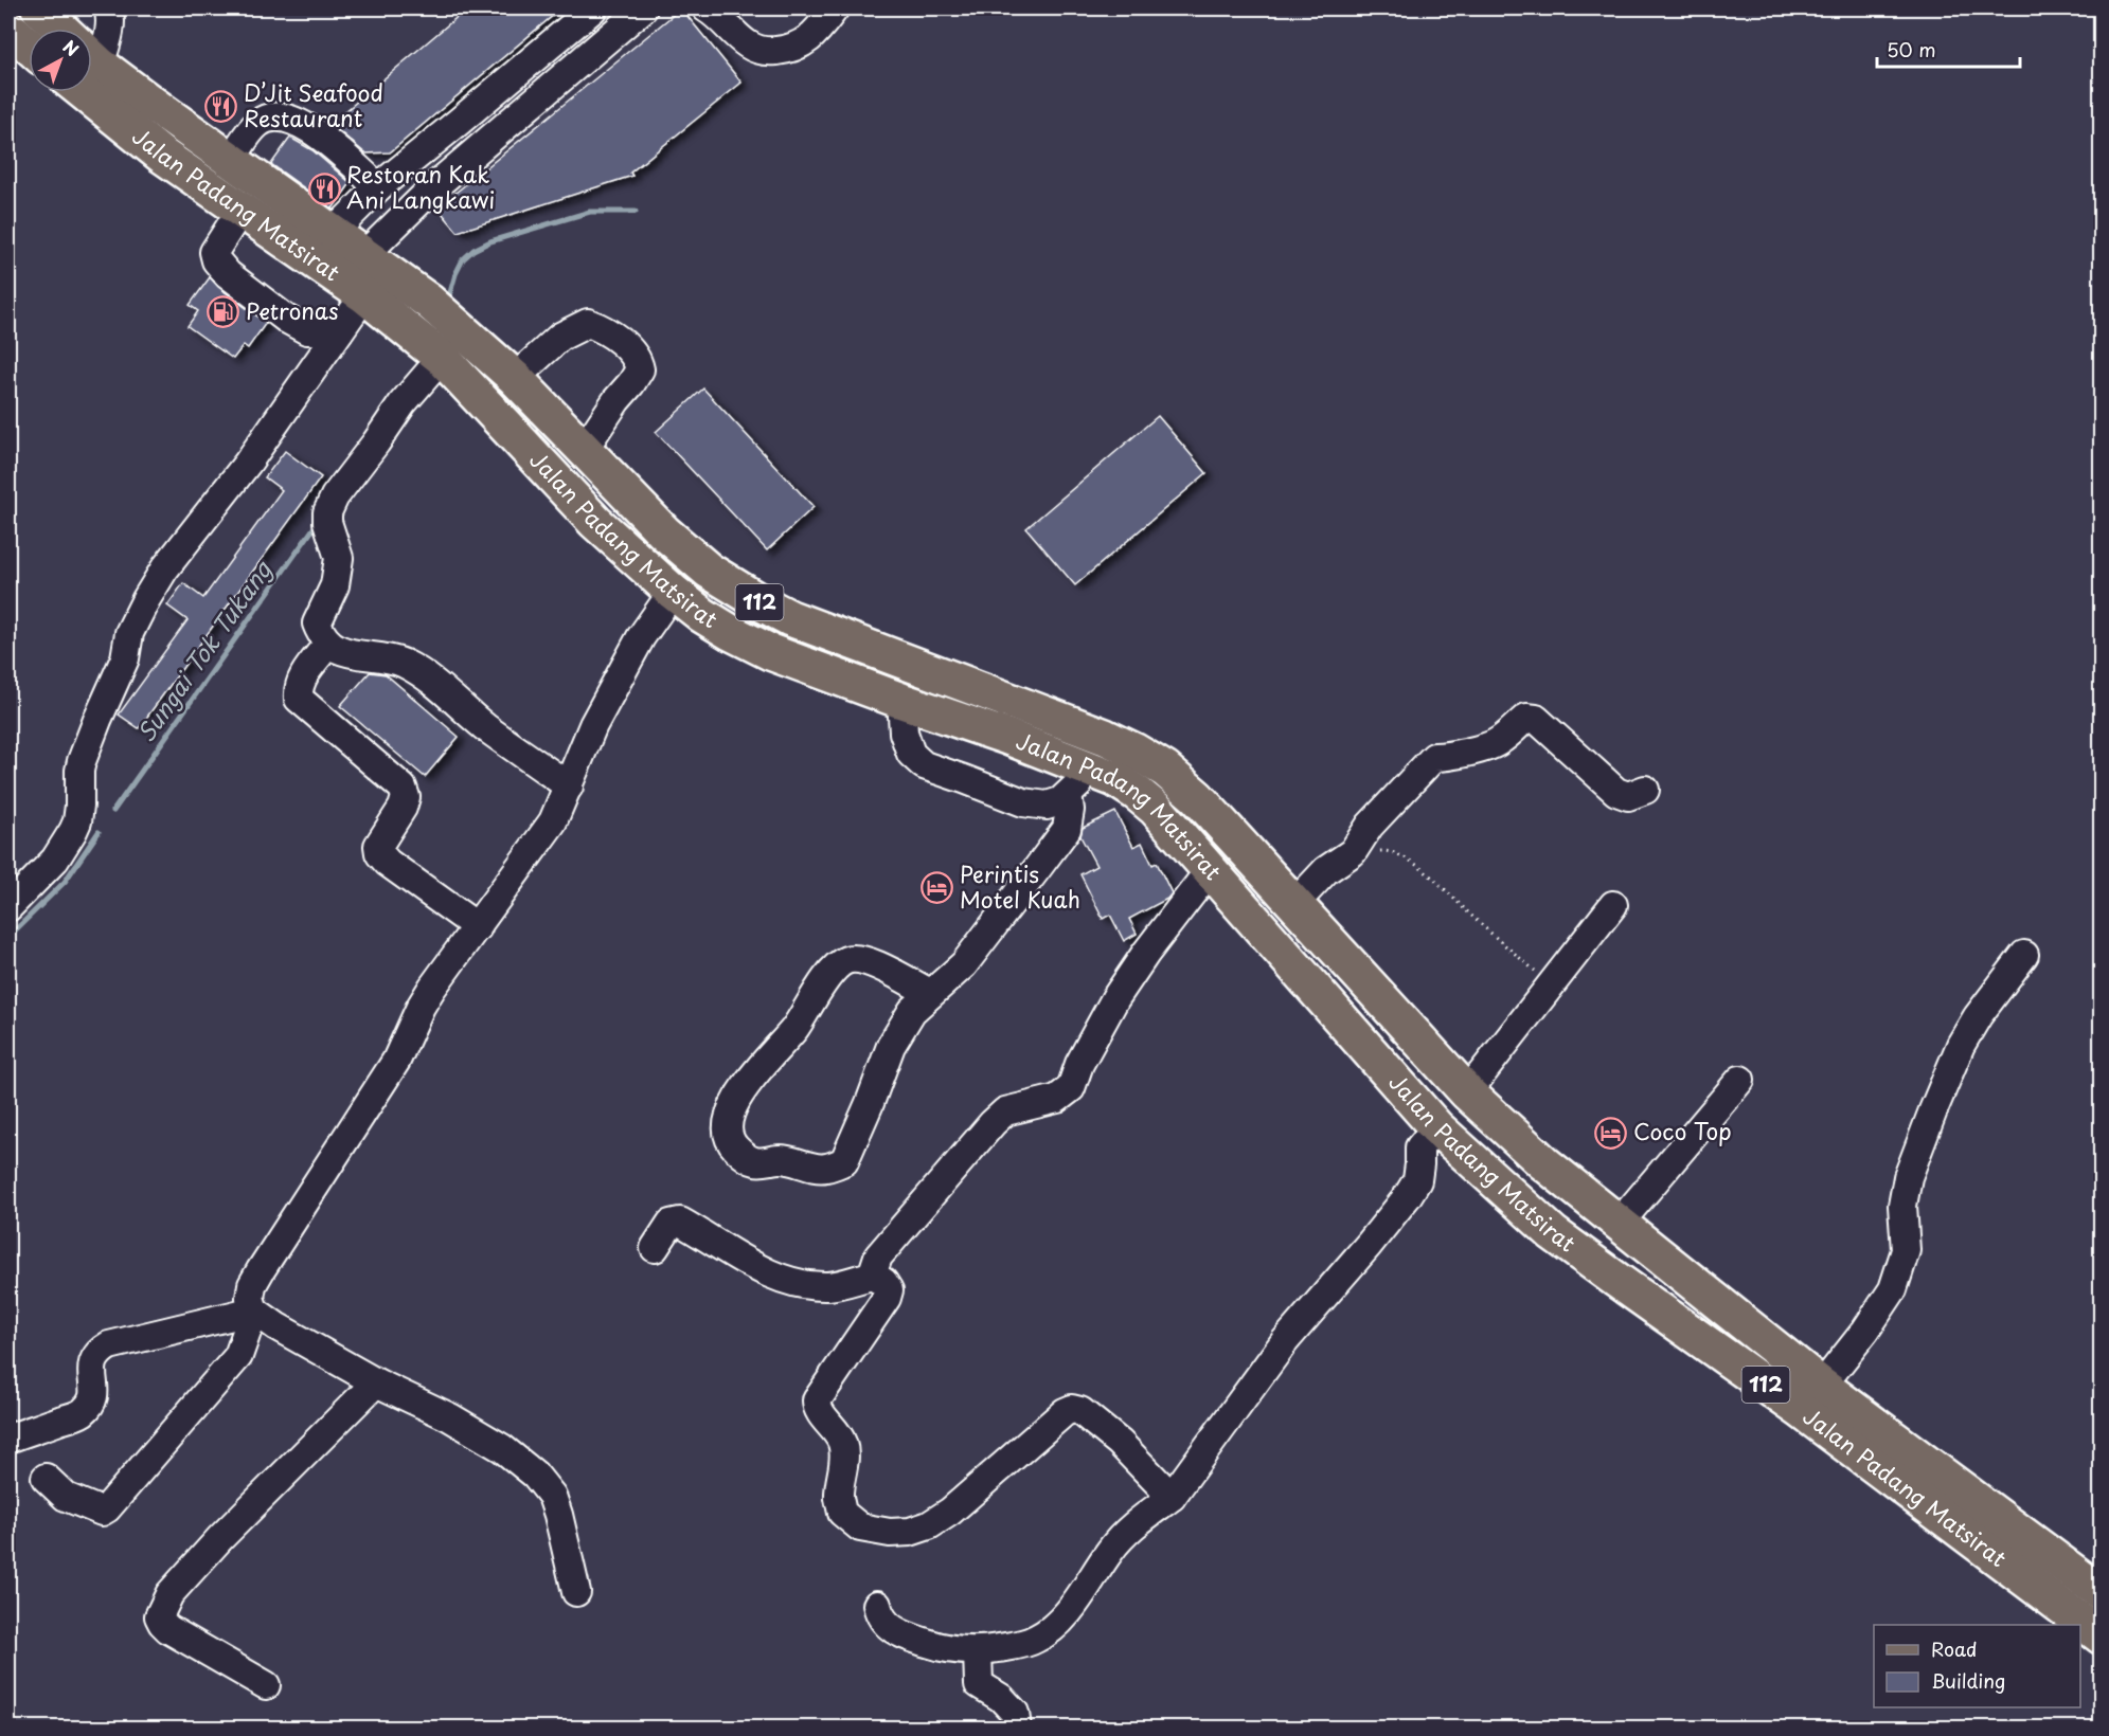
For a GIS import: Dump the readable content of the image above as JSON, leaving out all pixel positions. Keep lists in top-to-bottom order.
{
  "streets": {
    "main road": ["Jalan Padang Matsirat", "112"]
  },
  "water": ["Sungai Tok Tukang"],
  "places": {
    "restaurant": ["D’Jit Seafood Restaurant", "Restoran Kak Ani Langkawi"],
    "fuel station": ["Petronas"],
    "hotel": ["Perintis Motel Kuah", "Coco Top"]
  },
  "legend": ["Road", "Building"],
  "scale_bar": "50 m",
  "north": "top right"
}
